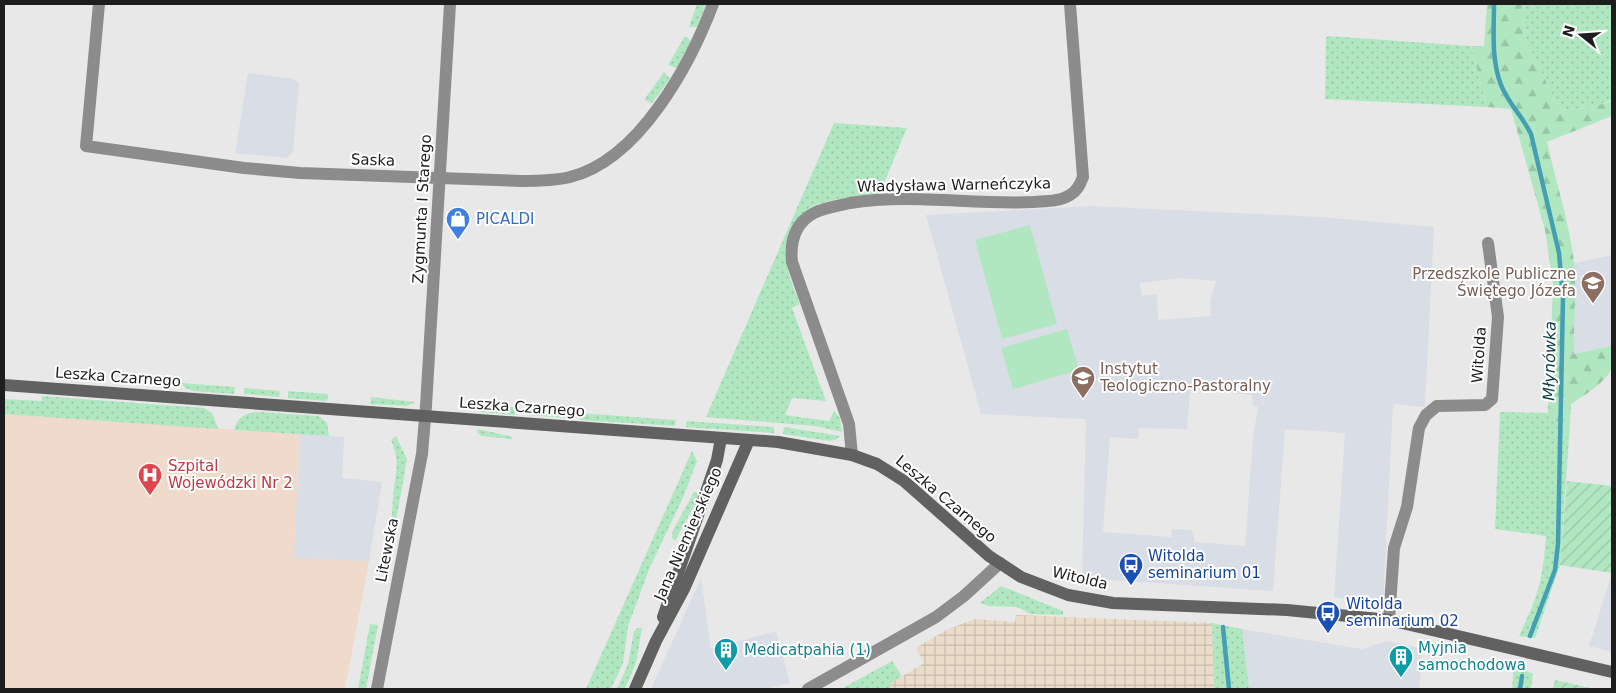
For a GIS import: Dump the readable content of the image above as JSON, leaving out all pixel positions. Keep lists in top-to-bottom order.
{
  "streets": {
    "street": [
      "Saska",
      "Władysława Warneńczyka",
      "Zygmunta I Starego",
      "Witolda",
      "Leszka Czarnego",
      "Jana Niemierskiego",
      "Litewska"
    ]
  },
  "crossings": [
    ["Saska", "Zygmunta I Starego"],
    ["Władysława Warneńczyka", "Leszka Czarnego"],
    ["Zygmunta I Starego", "Leszka Czarnego"],
    ["Zygmunta I Starego", "Litewska"],
    ["Witolda", "Leszka Czarnego"],
    ["Leszka Czarnego", "Jana Niemierskiego"],
    ["Leszka Czarnego", "Litewska"]
  ],
  "water": ["Młynówka"],
  "places": {
    "shop": ["PICALDI"],
    "school or university": ["Przedszkole Publiczne Świętego Józefa", "Instytut Teologiczno-Pastoralny"],
    "hospital": ["Szpital Wojewódzki Nr 2"],
    "bus stop": ["Witolda seminarium 01", "Witolda seminarium 02"],
    "building": ["Medicatpahia (1)", "Myjnia samochodowa"]
  },
  "north": "left"
}
